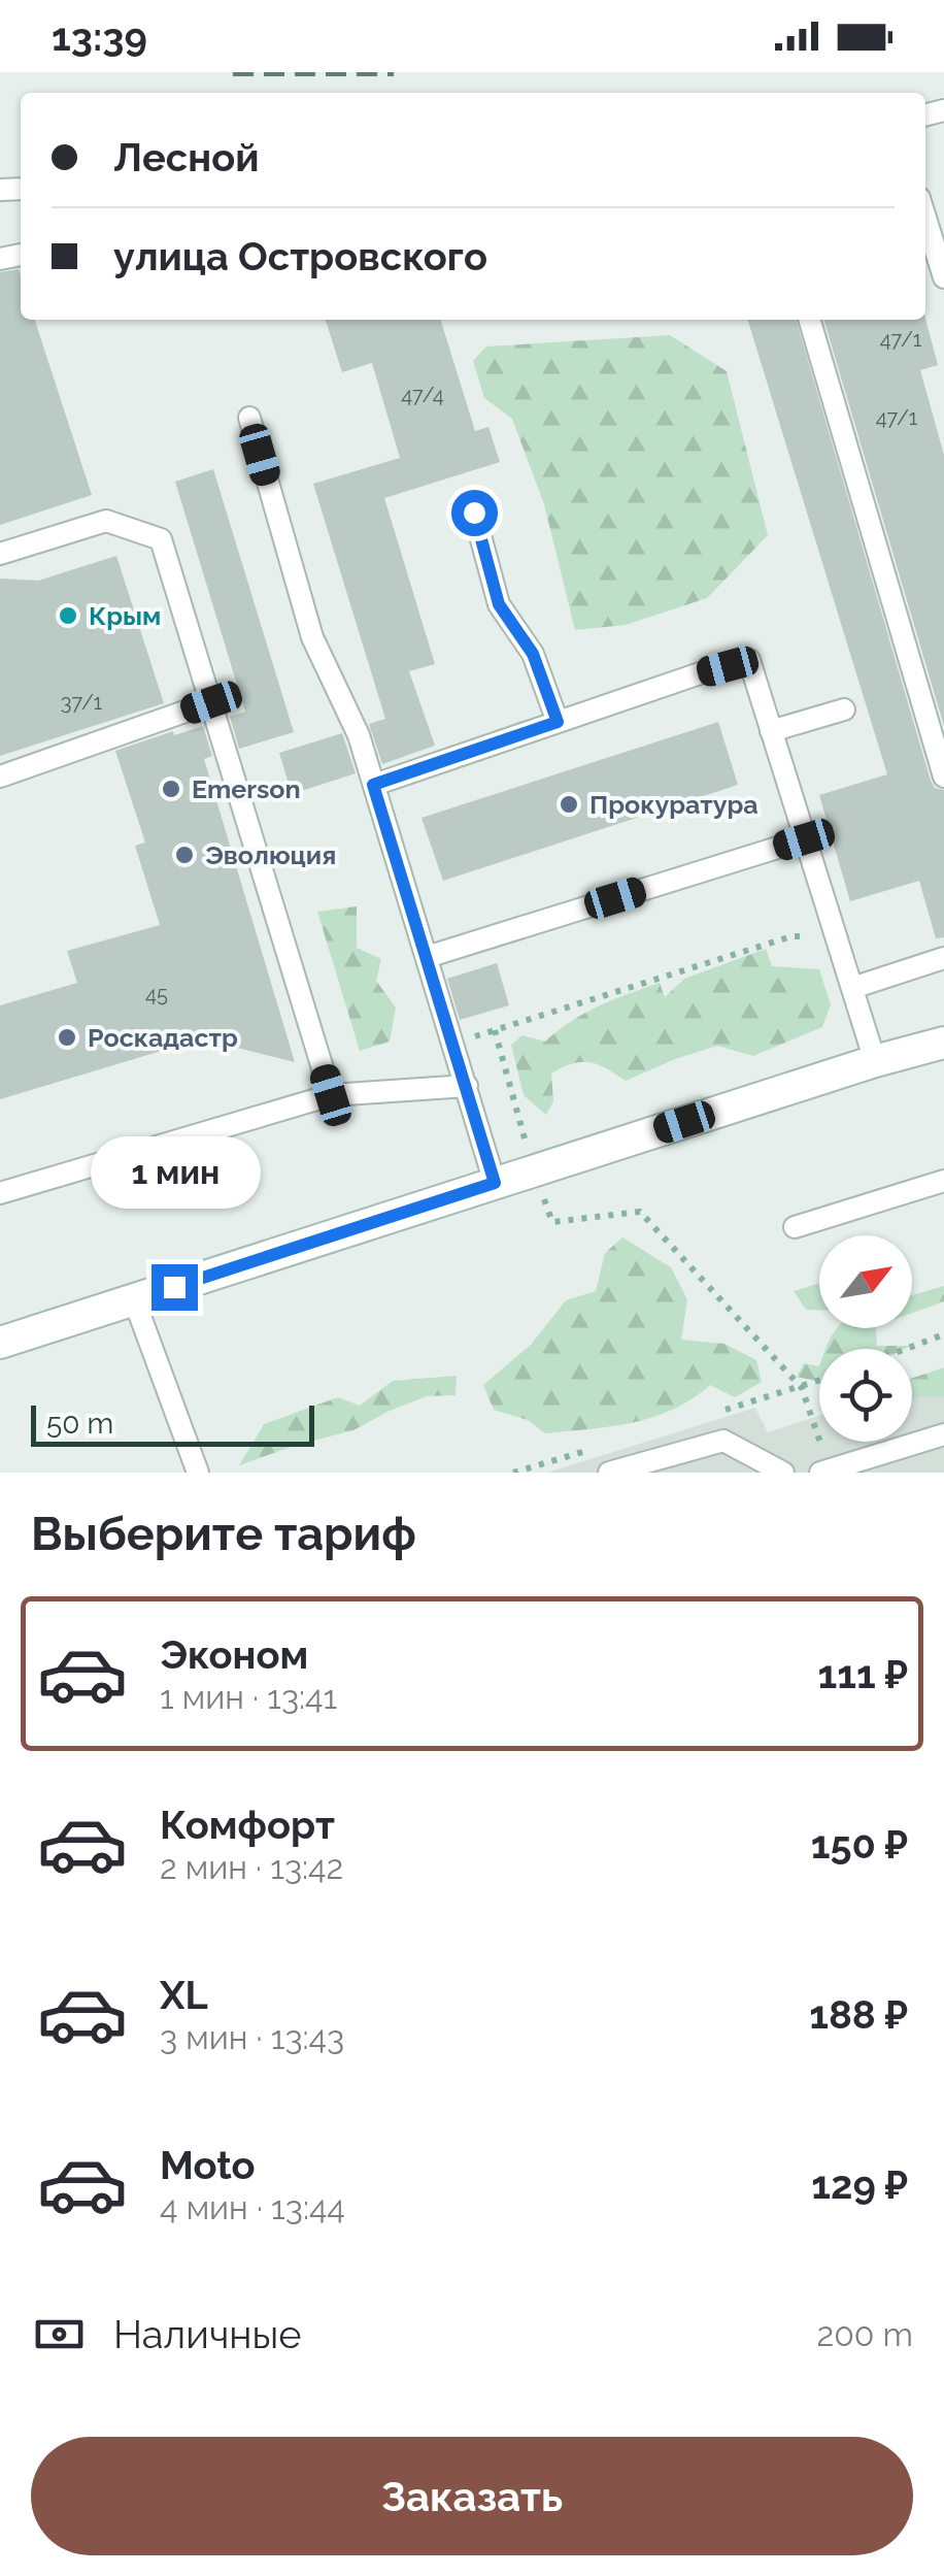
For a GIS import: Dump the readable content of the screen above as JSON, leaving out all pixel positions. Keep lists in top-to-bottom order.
{
  "places": [
    "Крым",
    "Emerson",
    "Прокуратура",
    "Эволюция",
    "Роскадастр"
  ],
  "house_numbers": [
    "47/1",
    "47/4",
    "47/1",
    "37/1",
    "45"
  ],
  "scale_bar": "50 m",
  "north": "top right",
  "page": {
    "status": "13:39",
    "banner": ["Лесной", "улица Островского"],
    "bubble": "1 мин",
    "scale": "50 m",
    "heading": "Выберите тариф",
    "list": [
      {
        "name": "Эконом",
        "note": "1 мин · 13:41",
        "value": "111 ₽"
      },
      {
        "name": "Комфорт",
        "note": "2 мин · 13:42",
        "value": "150 ₽"
      },
      {
        "name": "XL",
        "note": "3 мин · 13:43",
        "value": "188 ₽"
      },
      {
        "name": "Moto",
        "note": "4 мин · 13:44",
        "value": "129 ₽"
      }
    ],
    "pay": ["Наличные", "200 m"],
    "buttons": "Заказать"
  }
}
